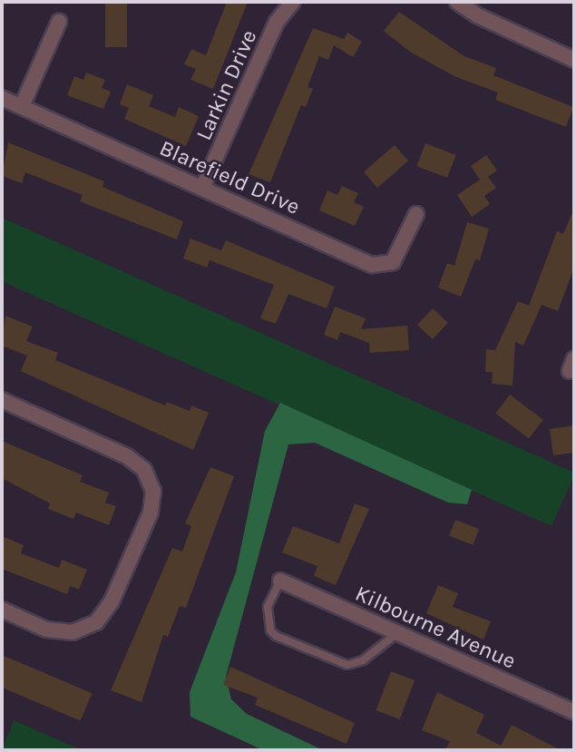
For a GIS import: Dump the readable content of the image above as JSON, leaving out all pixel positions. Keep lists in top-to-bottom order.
{
  "streets": {
    "street": ["Larkin Drive", "Blarefield Drive", "Kilbourne Avenue"]
  },
  "crossings": [
    ["Larkin Drive", "Blarefield Drive"]
  ]
}
